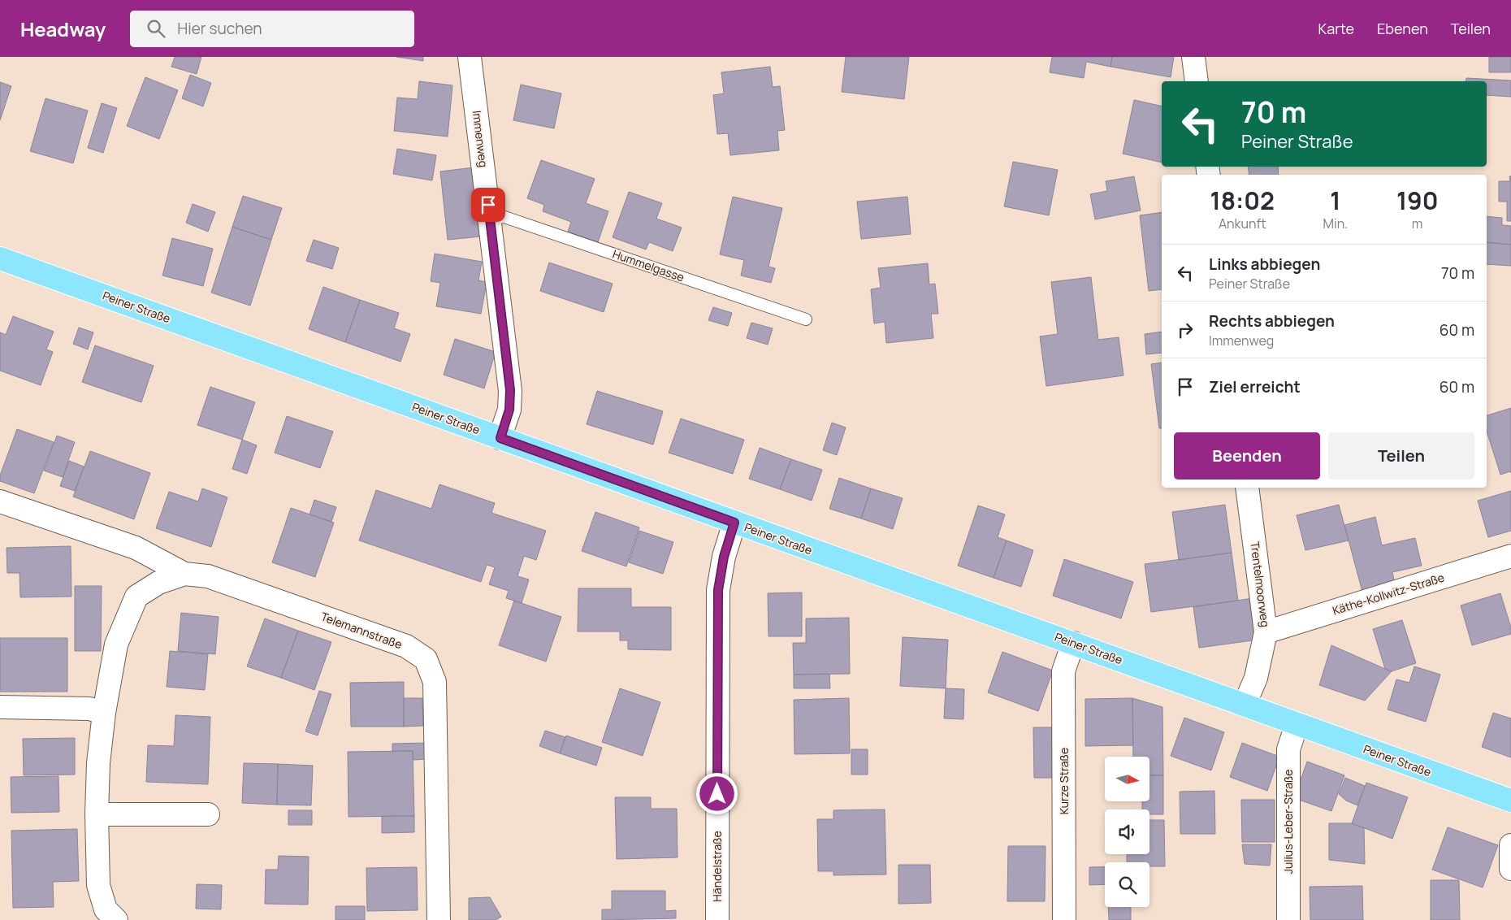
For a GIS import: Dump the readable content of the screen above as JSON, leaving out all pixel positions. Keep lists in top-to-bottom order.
{
  "streets": {
    "main road": ["Peiner Straße"],
    "street": [
      "Immenweg",
      "Trentelmoorweg",
      "Käthe-Kollwitz-Straße",
      "Telemannstraße",
      "Kurze Straße",
      "Julius-Leber-Straße",
      "Händelstraße"
    ],
    "lane": ["Hummelgasse"]
  },
  "crossings": [
    ["Immenweg", "Hummelgasse"],
    ["Immenweg", "Peiner Straße"],
    ["Peiner Straße", "Trentelmoorweg"],
    ["Peiner Straße", "Kurze Straße"],
    ["Peiner Straße", "Julius-Leber-Straße"],
    ["Peiner Straße", "Händelstraße"],
    ["Trentelmoorweg", "Käthe-Kollwitz-Straße"]
  ],
  "north": "right",
  "page": {
    "header": "Headway",
    "search": "Hier suchen",
    "nav": ["Karte", "Ebenen", "Teilen"],
    "turn": ["70 m", "Peiner Straße"],
    "eta": [
      "18:02",
      "Ankunft",
      "1",
      "Min.",
      "190",
      "m"
    ],
    "list": [
      {
        "name": "Links abbiegen",
        "note": "Peiner Straße",
        "value": "70 m"
      },
      {
        "name": "Rechts abbiegen",
        "note": "Immenweg",
        "value": "60 m"
      },
      {
        "name": "Ziel erreicht",
        "value": "60 m"
      }
    ],
    "buttons": ["Beenden", "Teilen"]
  }
}
